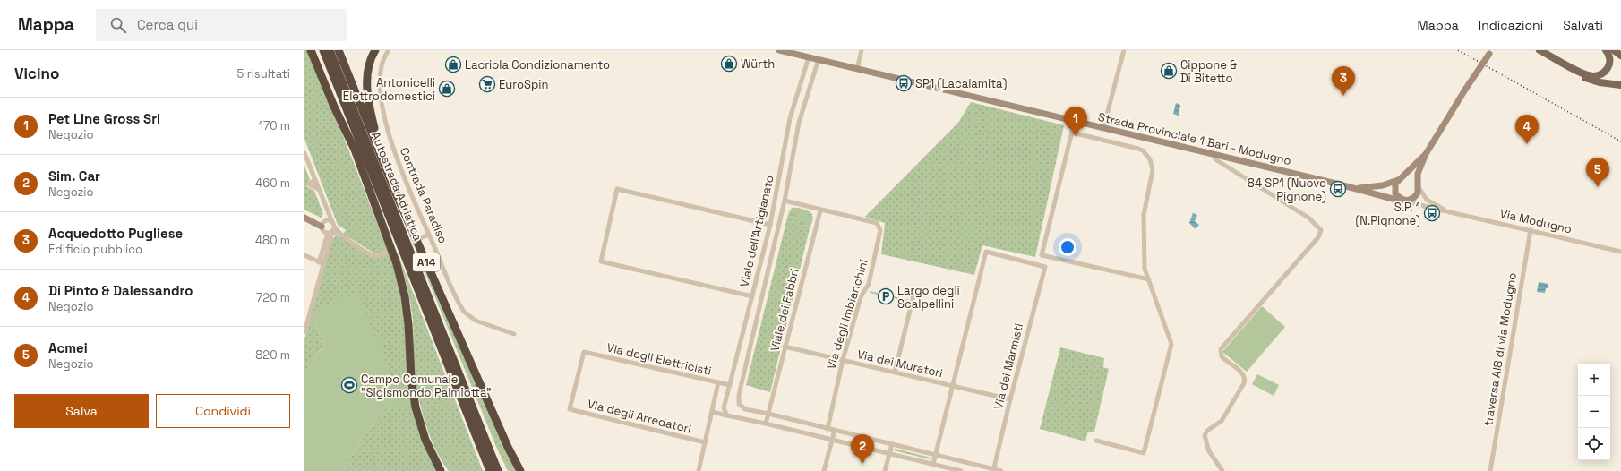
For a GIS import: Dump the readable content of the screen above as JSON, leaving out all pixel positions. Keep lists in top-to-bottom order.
{
  "streets": {
    "highway": ["Autostrada Adriatica", "A14"],
    "street": [
      "Strada Provinciale 1 Bari - Modugno",
      "Contrada Paradiso",
      "Via Modugno",
      "Viale dell'Artigianato",
      "Viale dei Fabbri",
      "Via degli Imbianchini",
      "traversa AI8 di via Modugno",
      "Via degli Elettricisti",
      "Via dei Muratori",
      "Via dei Marmisti",
      "Via degli Arredatori"
    ]
  },
  "crossings": [
    ["Strada Provinciale 1 Bari - Modugno", "Via Modugno"],
    ["Strada Provinciale 1 Bari - Modugno", "Viale dell'Artigianato"],
    ["Via Modugno", "traversa AI8 di via Modugno"],
    ["Viale dell'Artigianato", "Viale dei Fabbri"],
    ["Viale dell'Artigianato", "Via degli Elettricisti"],
    ["Viale dei Fabbri", "Via degli Imbianchini"],
    ["Viale dei Fabbri", "Via dei Muratori"],
    ["Via degli Imbianchini", "Via dei Muratori"],
    ["Via degli Elettricisti", "Via degli Arredatori"],
    ["Via dei Muratori", "Via dei Marmisti"]
  ],
  "places": {
    "shop": [
      "Würth",
      "Lacriola Condizionamento",
      "Cippone & Di Bitetto",
      "Antonicelli Elettrodomestici"
    ],
    "bus stop": ["SP1 (Lacalamita)", "84 SP1 (Nuovo Pignone)", "S.P. 1 (N.Pignone)"],
    "supermarket": ["EuroSpin"],
    "parking": ["Largo degli Scalpellini"],
    "sports": ["Campo Comunale \"Sigismondo Palmiotta\""]
  },
  "page": {
    "header": "Mappa",
    "search": "Cerca qui",
    "nav": ["Mappa", "Indicazioni", "Salvati"],
    "heading": ["Vicino", "5 risultati"],
    "pins": [
      "3",
      "1",
      "4",
      "5",
      "2"
    ],
    "list": [
      {
        "mark": "1",
        "name": "Pet Line Gross Srl",
        "note": "Negozio",
        "value": "170 m"
      },
      {
        "mark": "2",
        "name": "Sim. Car",
        "note": "Negozio",
        "value": "460 m"
      },
      {
        "mark": "3",
        "name": "Acquedotto Pugliese",
        "note": "Edificio pubblico",
        "value": "480 m"
      },
      {
        "mark": "4",
        "name": "Di Pinto & Dalessandro",
        "note": "Negozio",
        "value": "720 m"
      },
      {
        "mark": "5",
        "name": "Acmei",
        "note": "Negozio",
        "value": "820 m"
      }
    ],
    "map_buttons": ["+", "−"],
    "buttons": ["Salva", "Condividi"]
  }
}
